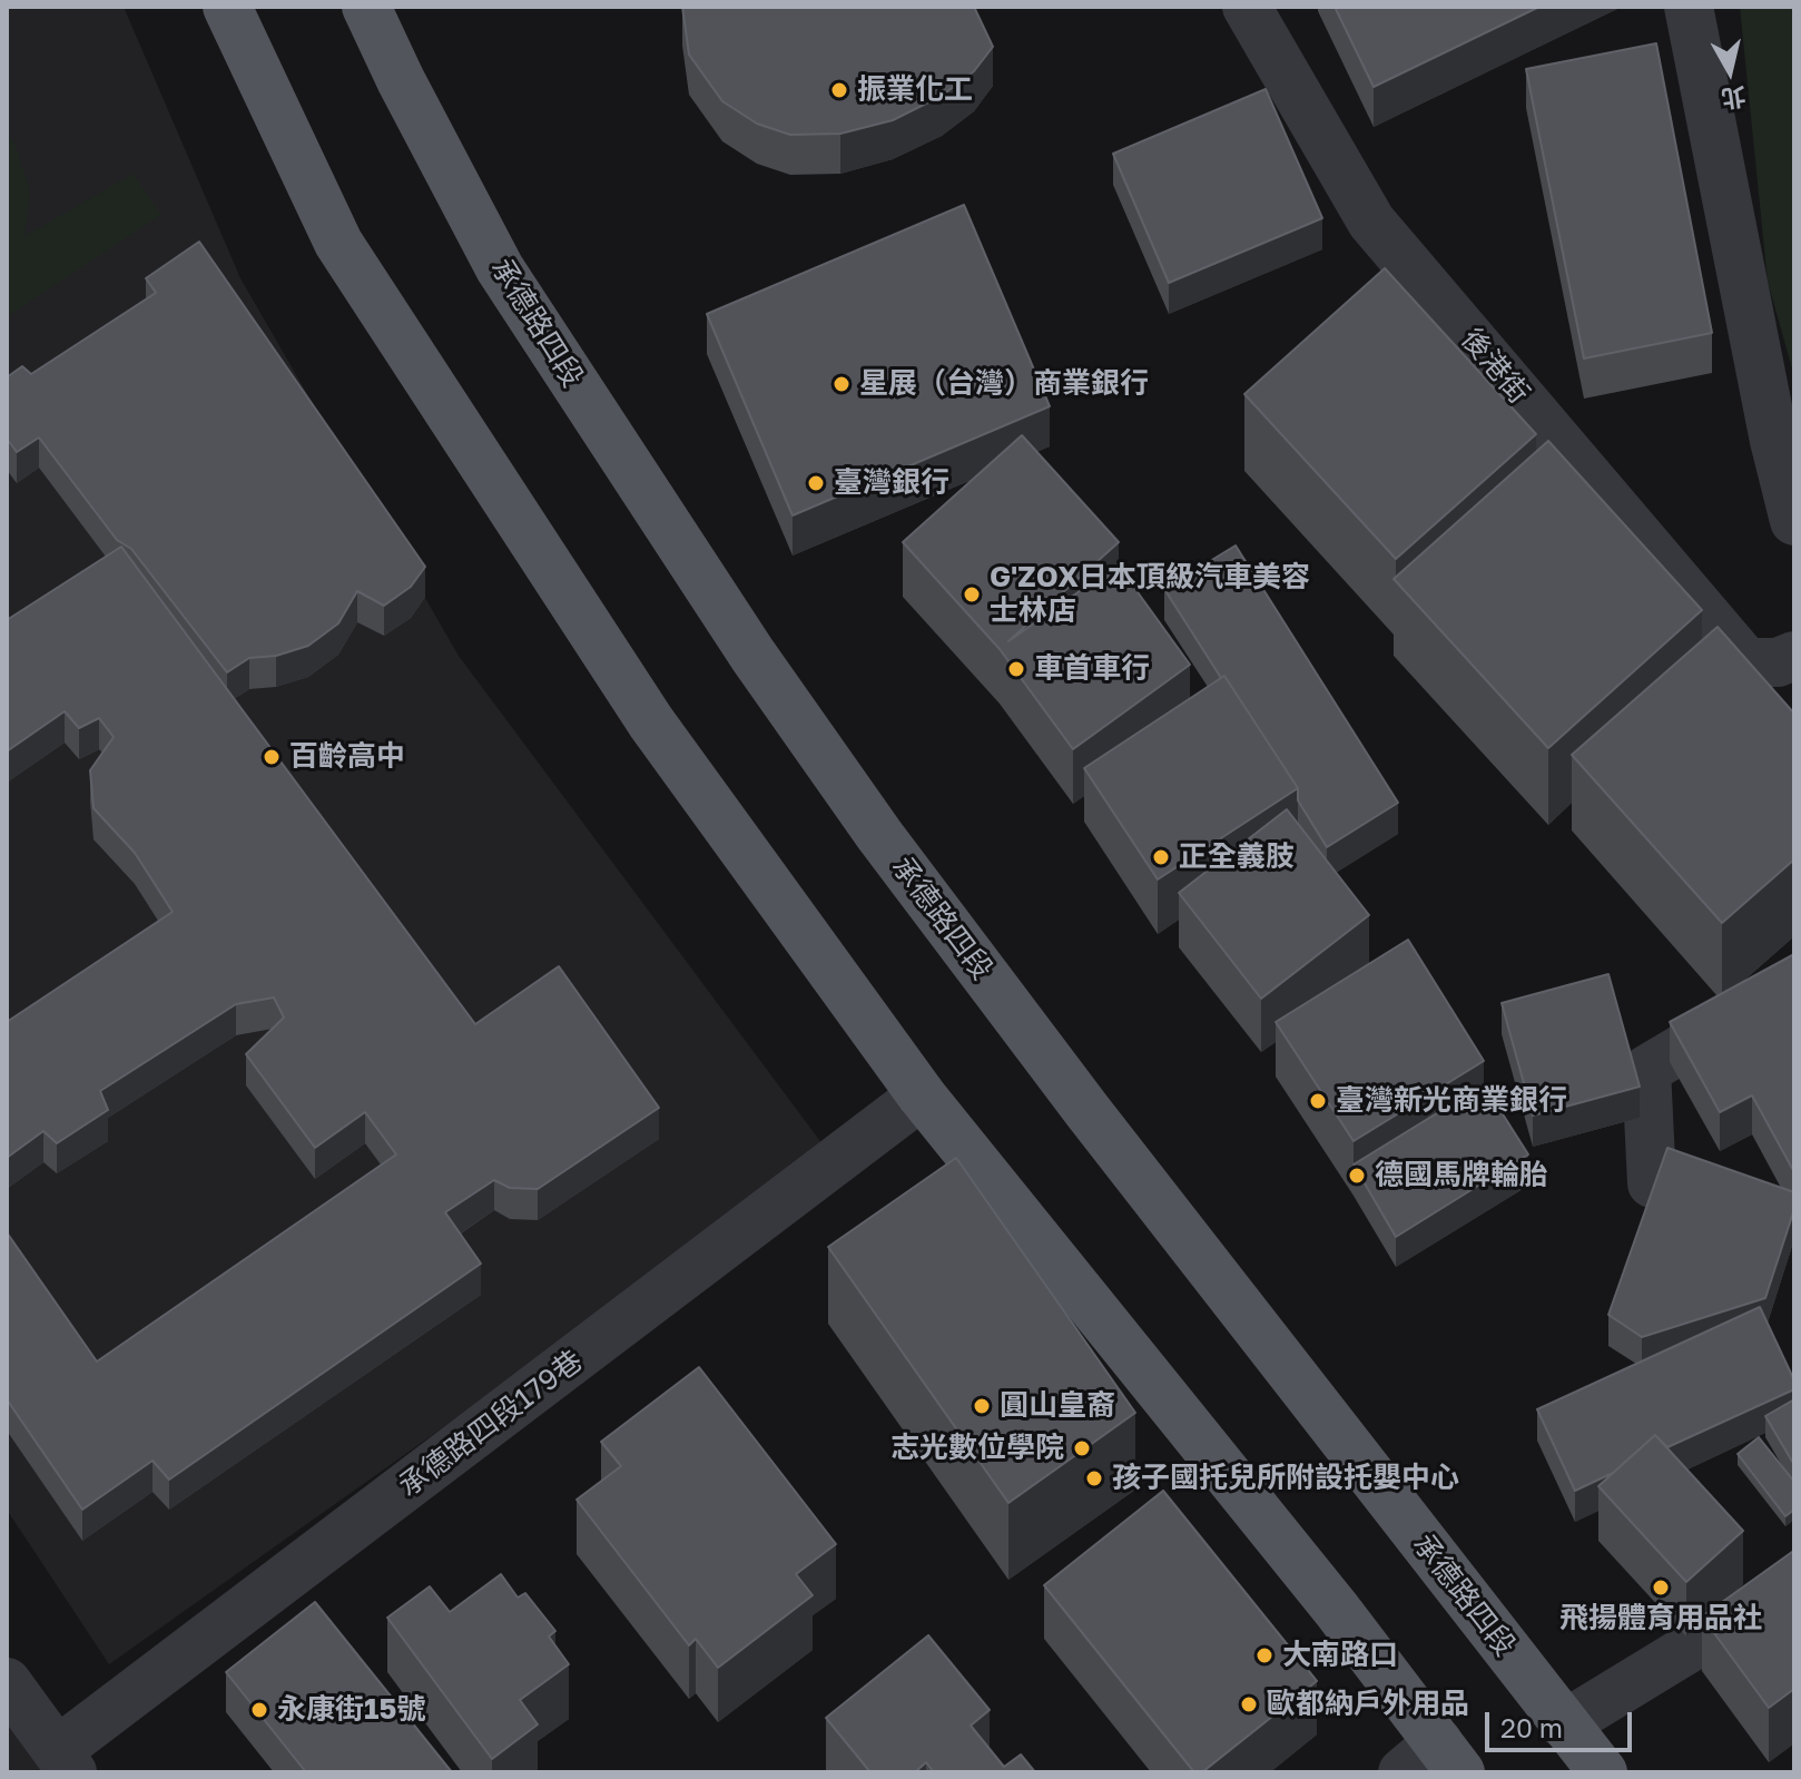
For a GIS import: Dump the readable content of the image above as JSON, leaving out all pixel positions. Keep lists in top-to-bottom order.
{
  "streets": {
    "main road": ["承德路四段"],
    "street": ["後港街", "承德路四段179巷"]
  },
  "places": [
    "振業化工",
    "星展（台灣）商業銀行",
    "臺灣銀行",
    "G'ZOX日本頂級汽車美容 士林店",
    "車首車行",
    "百齡高中",
    "正全義肢",
    "臺灣新光商業銀行",
    "德國馬牌輪胎",
    "圓山皇裔",
    "志光數位學院",
    "孩子國托兒所附設托嬰中心",
    "飛揚體育用品社",
    "大南路口",
    "歐都納戶外用品",
    "永康街15號"
  ],
  "scale_bar": "20 m",
  "north": "bottom"
}
